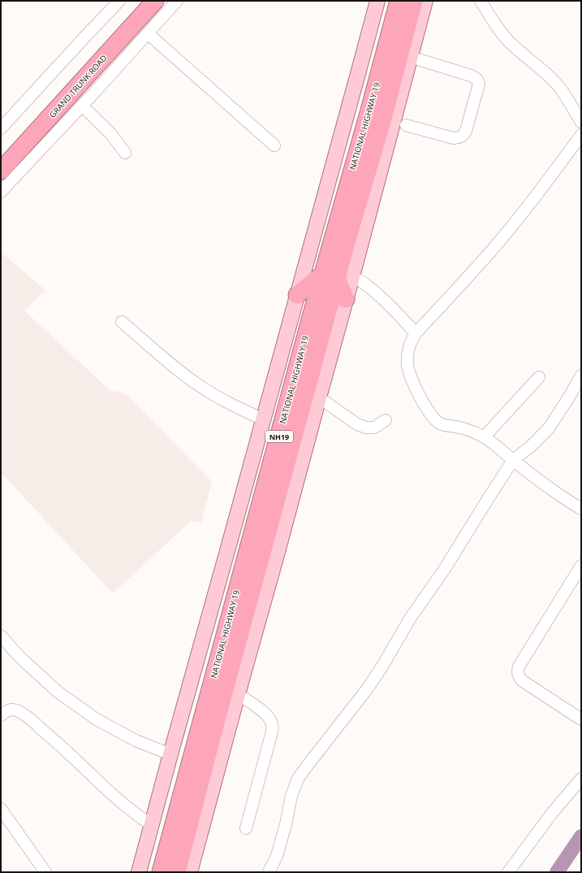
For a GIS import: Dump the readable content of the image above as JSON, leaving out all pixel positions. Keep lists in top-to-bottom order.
{
  "streets": {
    "highway": ["GRAND TRUNK ROAD", "NATIONAL HIGHWAY 19", "NH19"]
  },
  "crossings": [
    ["NATIONAL HIGHWAY 19", "NH19"]
  ]
}
